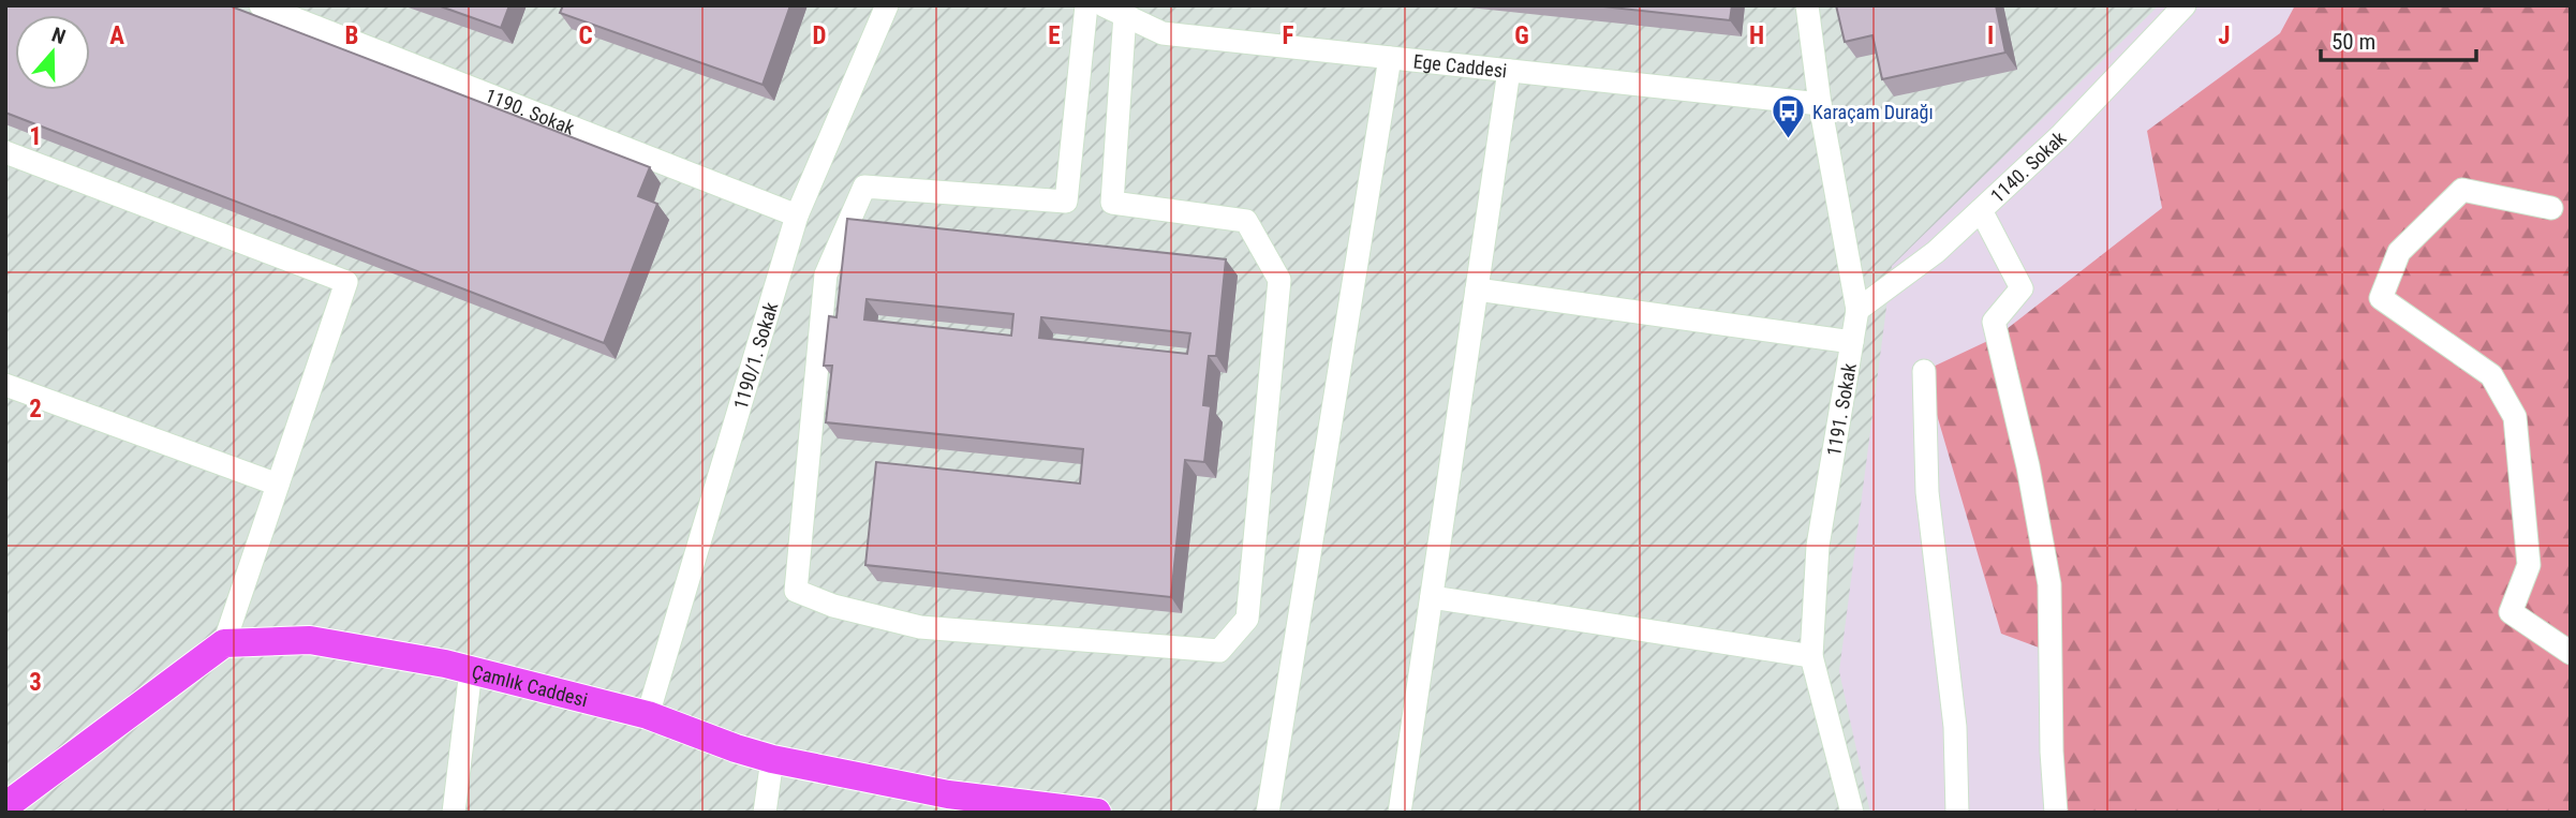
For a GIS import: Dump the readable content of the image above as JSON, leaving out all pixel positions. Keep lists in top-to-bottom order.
{
  "streets": {
    "main road": ["Çamlık Caddesi"],
    "street": [
      "Ege Caddesi",
      "1190. Sokak",
      "1140. Sokak",
      "1190/1. Sokak",
      "1191. Sokak"
    ]
  },
  "crossings": [
    ["Ege Caddesi", "1191. Sokak"],
    ["1190. Sokak", "1190/1. Sokak"],
    ["1140. Sokak", "1191. Sokak"],
    ["1190/1. Sokak", "Çamlık Caddesi"]
  ],
  "places": {
    "bus stop": ["Karaçam Durağı"]
  },
  "scale_bar": "50 m",
  "north": "top",
  "grid": {
    "columns": [
      "A",
      "B",
      "C",
      "D",
      "E",
      "F",
      "G",
      "H",
      "I",
      "J"
    ],
    "rows": ["1", "2", "3"]
  }
}
